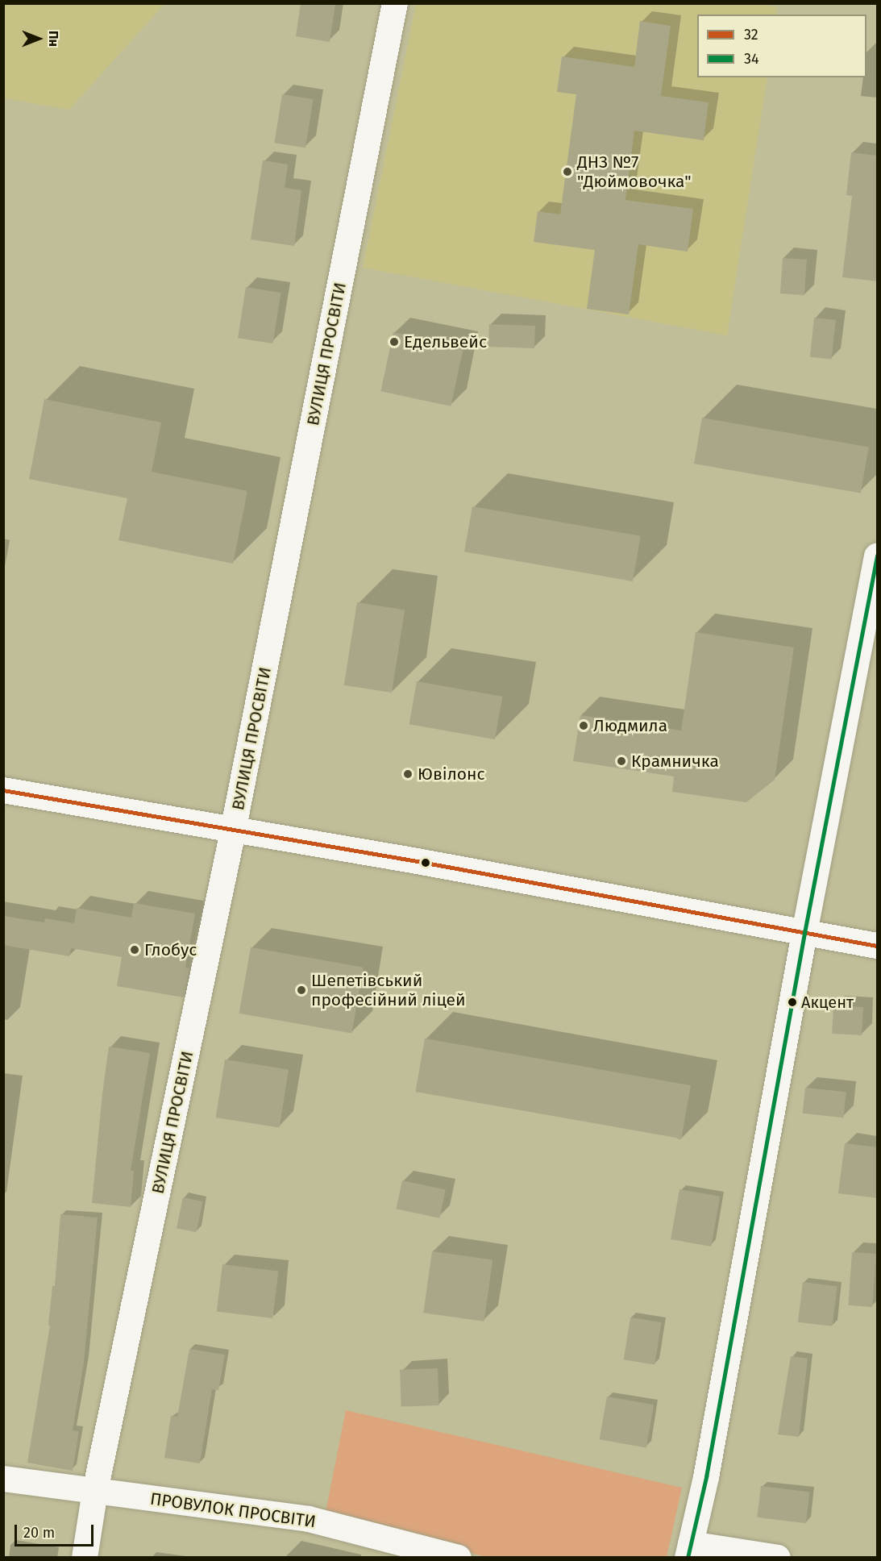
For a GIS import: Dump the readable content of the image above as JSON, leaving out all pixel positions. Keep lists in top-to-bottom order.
{
  "streets": {
    "street": ["ВУЛИЦЯ ПРОСВІТИ", "ПРОВУЛОК ПРОСВІТИ"]
  },
  "crossings": [
    ["ВУЛИЦЯ ПРОСВІТИ", "ПРОВУЛОК ПРОСВІТИ"]
  ],
  "places": [
    "ДНЗ №7 \"Дюймовочка\"",
    "Едельвейс",
    "Людмила",
    "Крамничка",
    "Ювілонс",
    "Глобус",
    "Шепетівський професійний ліцей",
    "Акцент"
  ],
  "lines": ["transit line 34", "transit line 32"],
  "legend": ["32", "34"],
  "scale_bar": "20 m",
  "north": "right"
}
